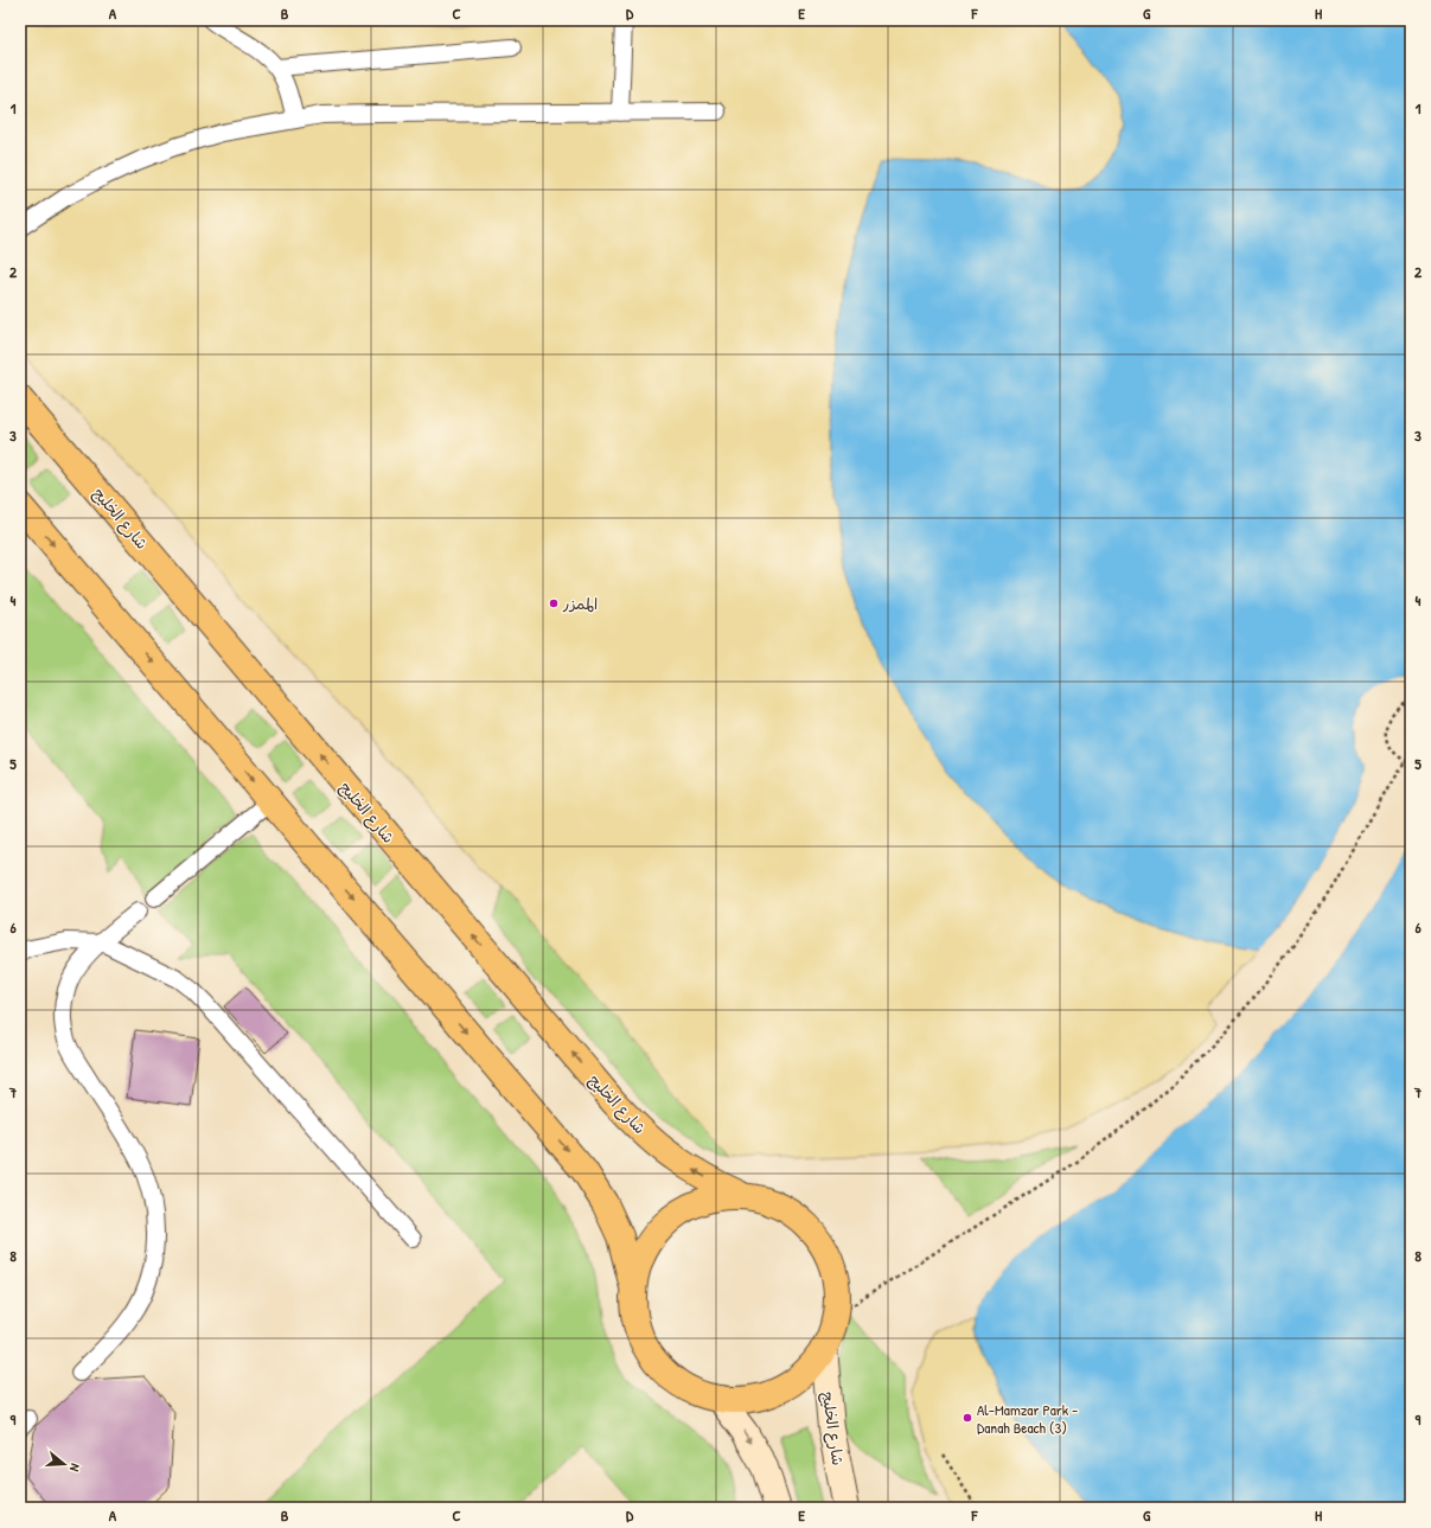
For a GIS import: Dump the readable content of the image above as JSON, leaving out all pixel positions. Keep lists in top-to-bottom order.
{
  "streets": {
    "main road": ["شارع الخليج"]
  },
  "places": ["الممزر", "Al-Mamzar Park - Danah Beach (3)"],
  "north": "right",
  "grid": {
    "columns": [
      "A",
      "B",
      "C",
      "D",
      "E",
      "F",
      "G",
      "H"
    ],
    "rows": [
      "1",
      "2",
      "3",
      "4",
      "5",
      "6",
      "7",
      "8",
      "9"
    ]
  }
}
